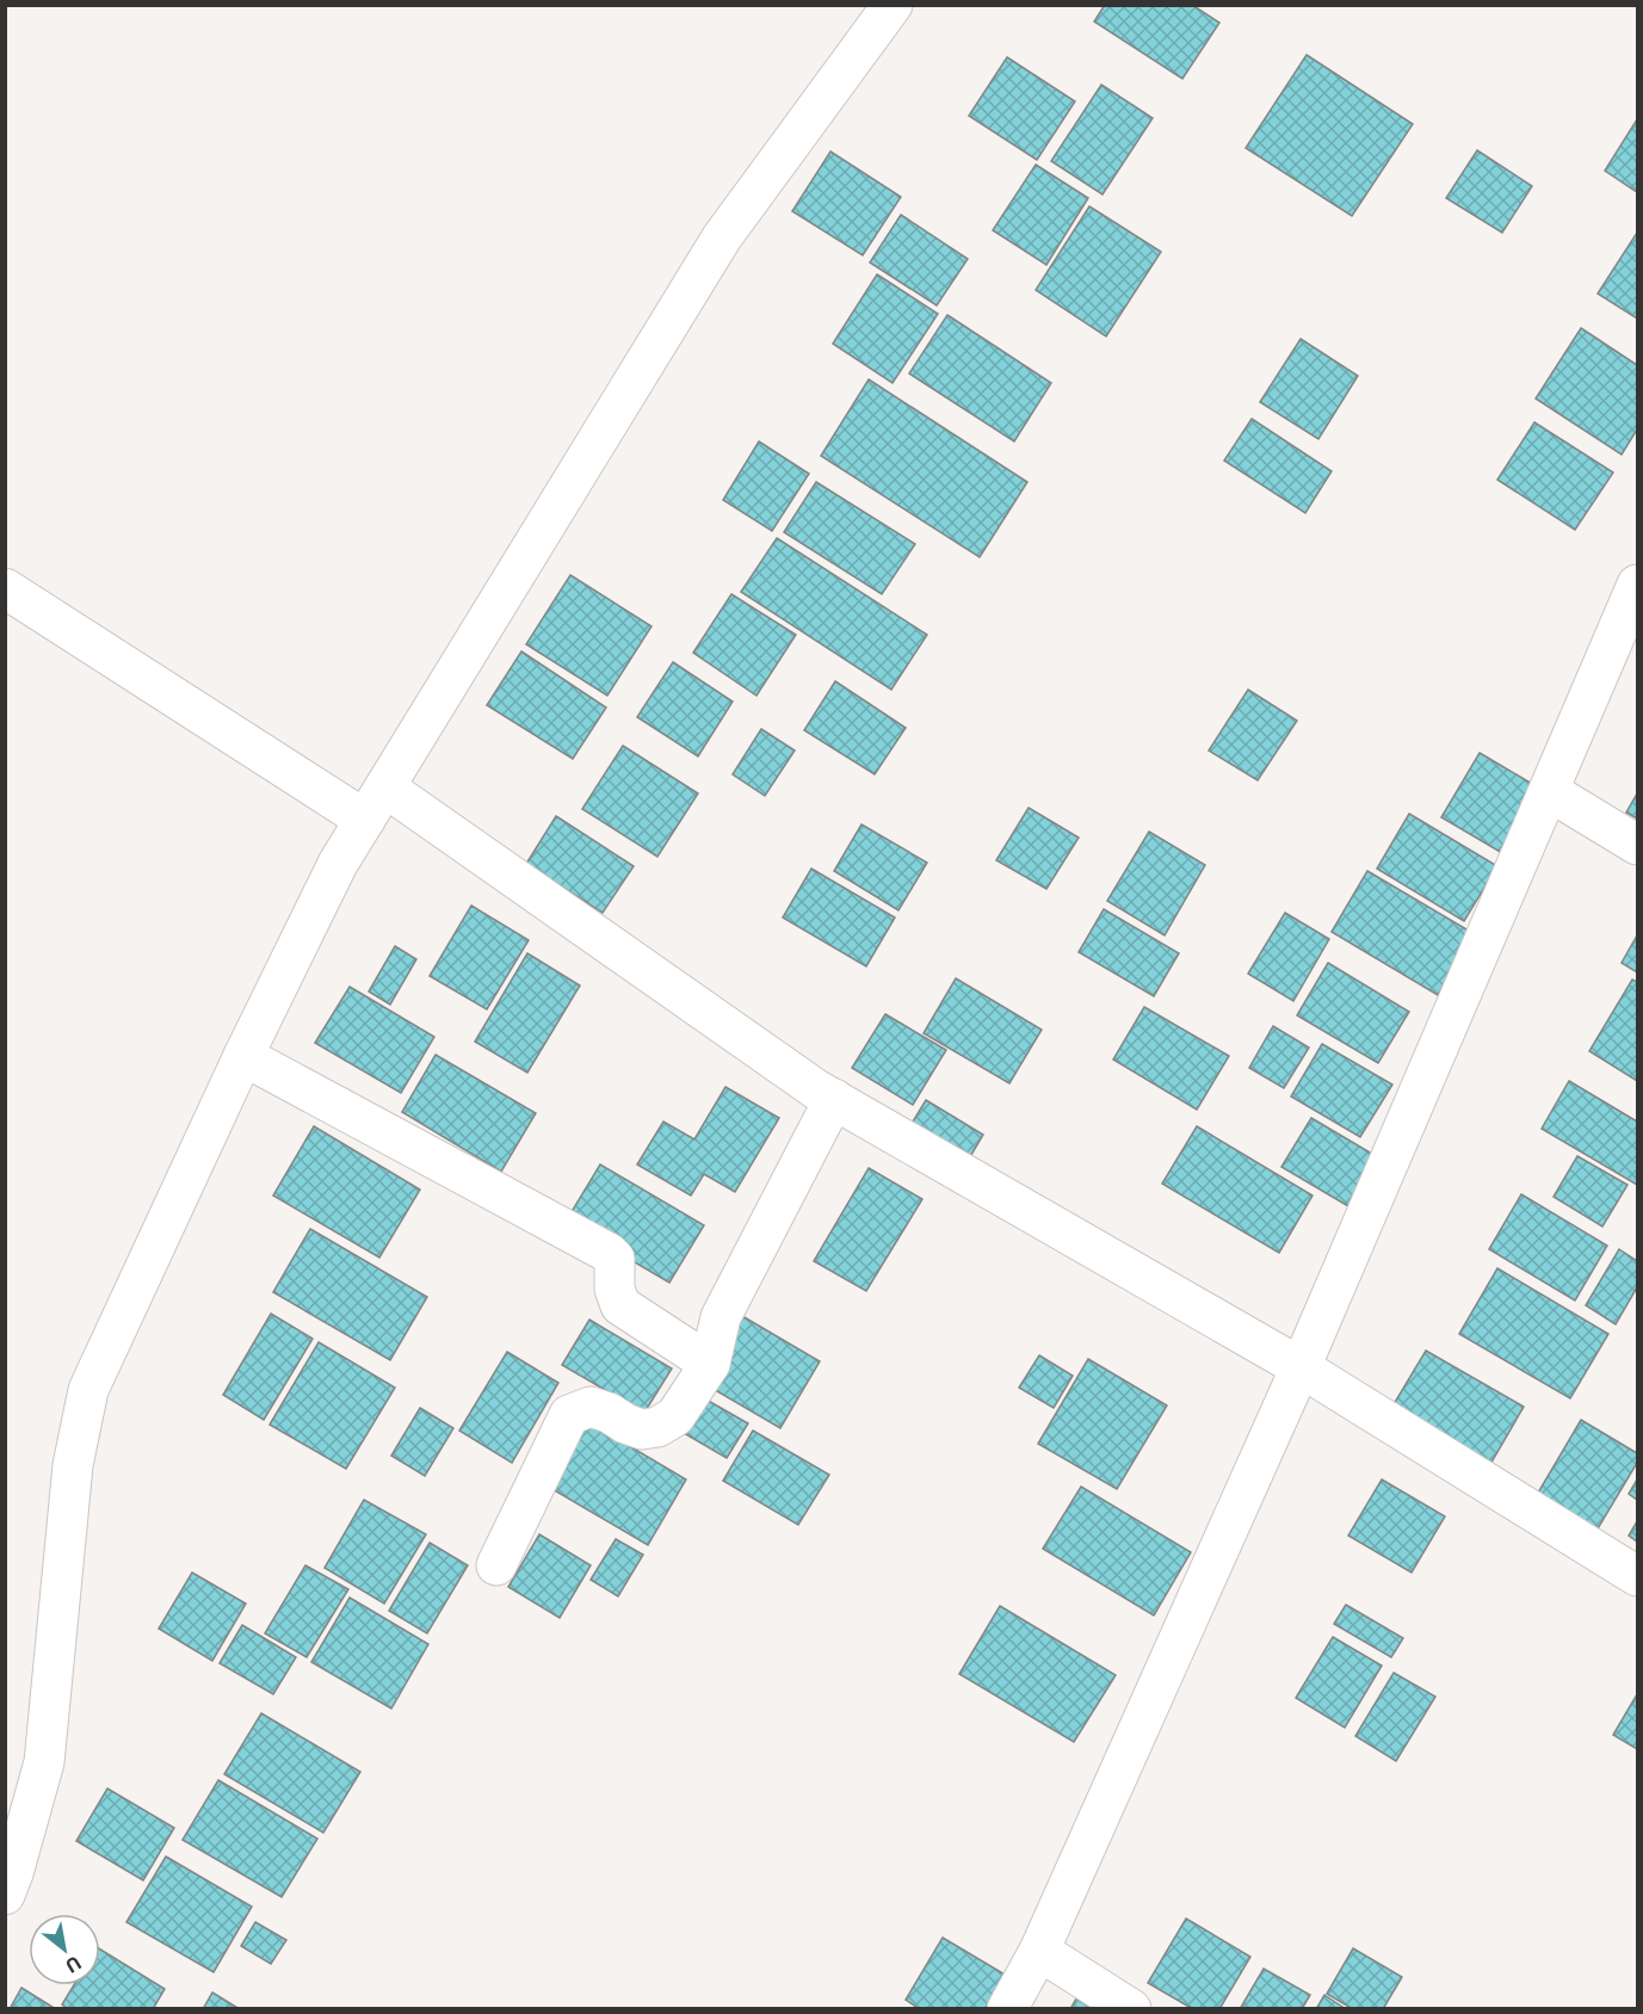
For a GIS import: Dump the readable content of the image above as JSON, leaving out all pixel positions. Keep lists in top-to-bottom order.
{
  "north": "bottom right"
}
